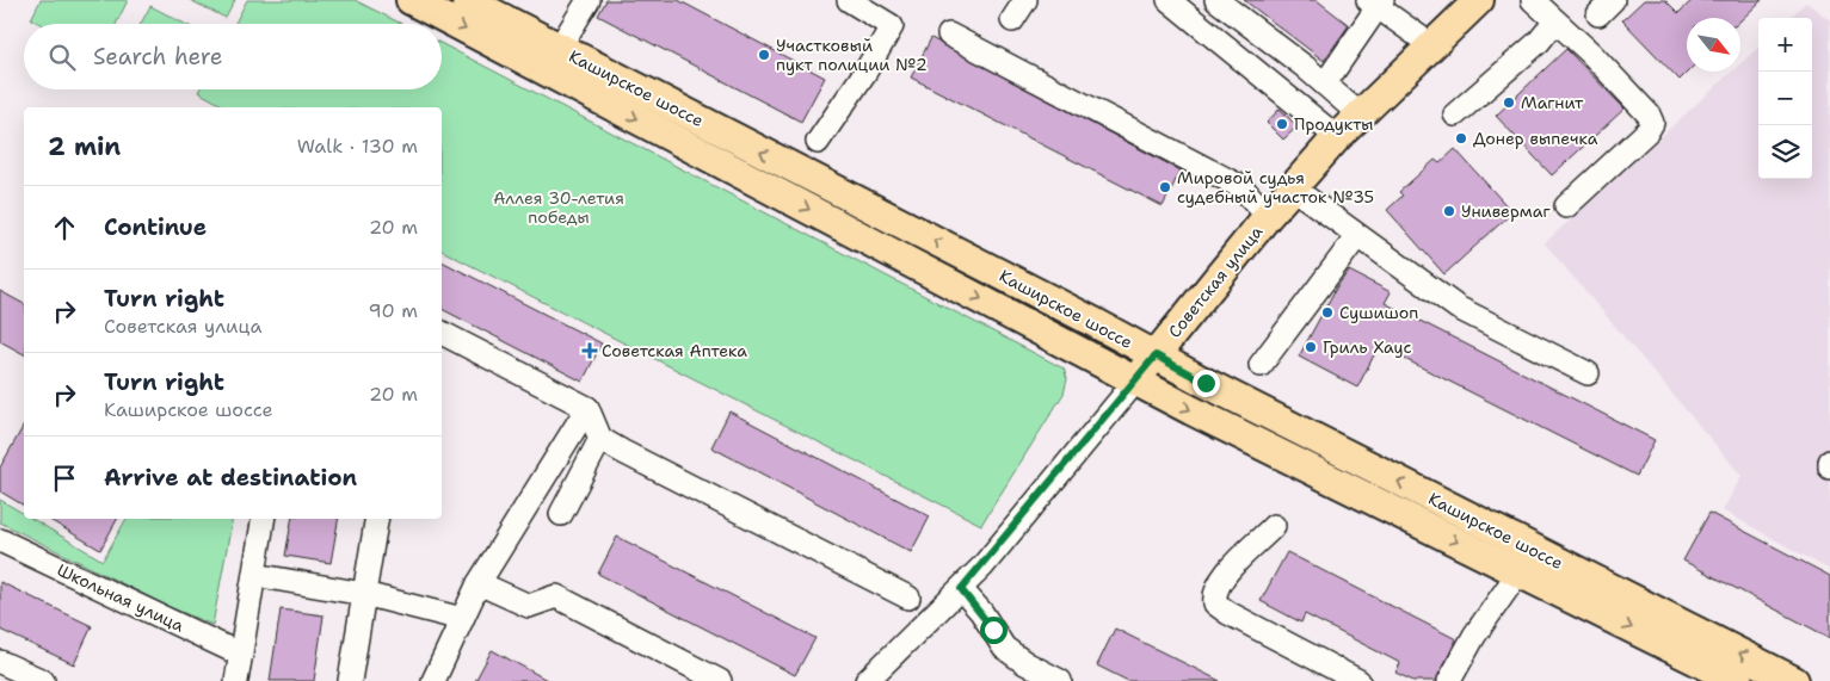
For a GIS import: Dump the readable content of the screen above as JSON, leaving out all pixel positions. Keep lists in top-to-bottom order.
{
  "streets": {
    "main road": ["Каширское шоссе", "Советская улица"],
    "street": ["Школьная улица"]
  },
  "crossings": [
    ["Каширское шоссе", "Советская улица"]
  ],
  "parks": ["Аллея 30-летия победы"],
  "places": {
    "other": [
      "Участковый пукт полиции №2",
      "Магнит",
      "Продукты",
      "Донер выпечка",
      "Мировой судья судебный участок №35",
      "Универмаг",
      "Сушишоп",
      "Гриль Хаус"
    ],
    "health": ["Советская Аптека"]
  },
  "north": "bottom right",
  "page": {
    "map_buttons": ["+", "−"],
    "search": "Search here",
    "heading": ["2 min", "Walk · 130 m"],
    "list": [
      ["Continue", "20 m"],
      ["Turn right", "Советская улица", "90 m"],
      ["Turn right", "Каширское шоссе", "20 m"],
      "Arrive at destination"
    ]
  }
}
